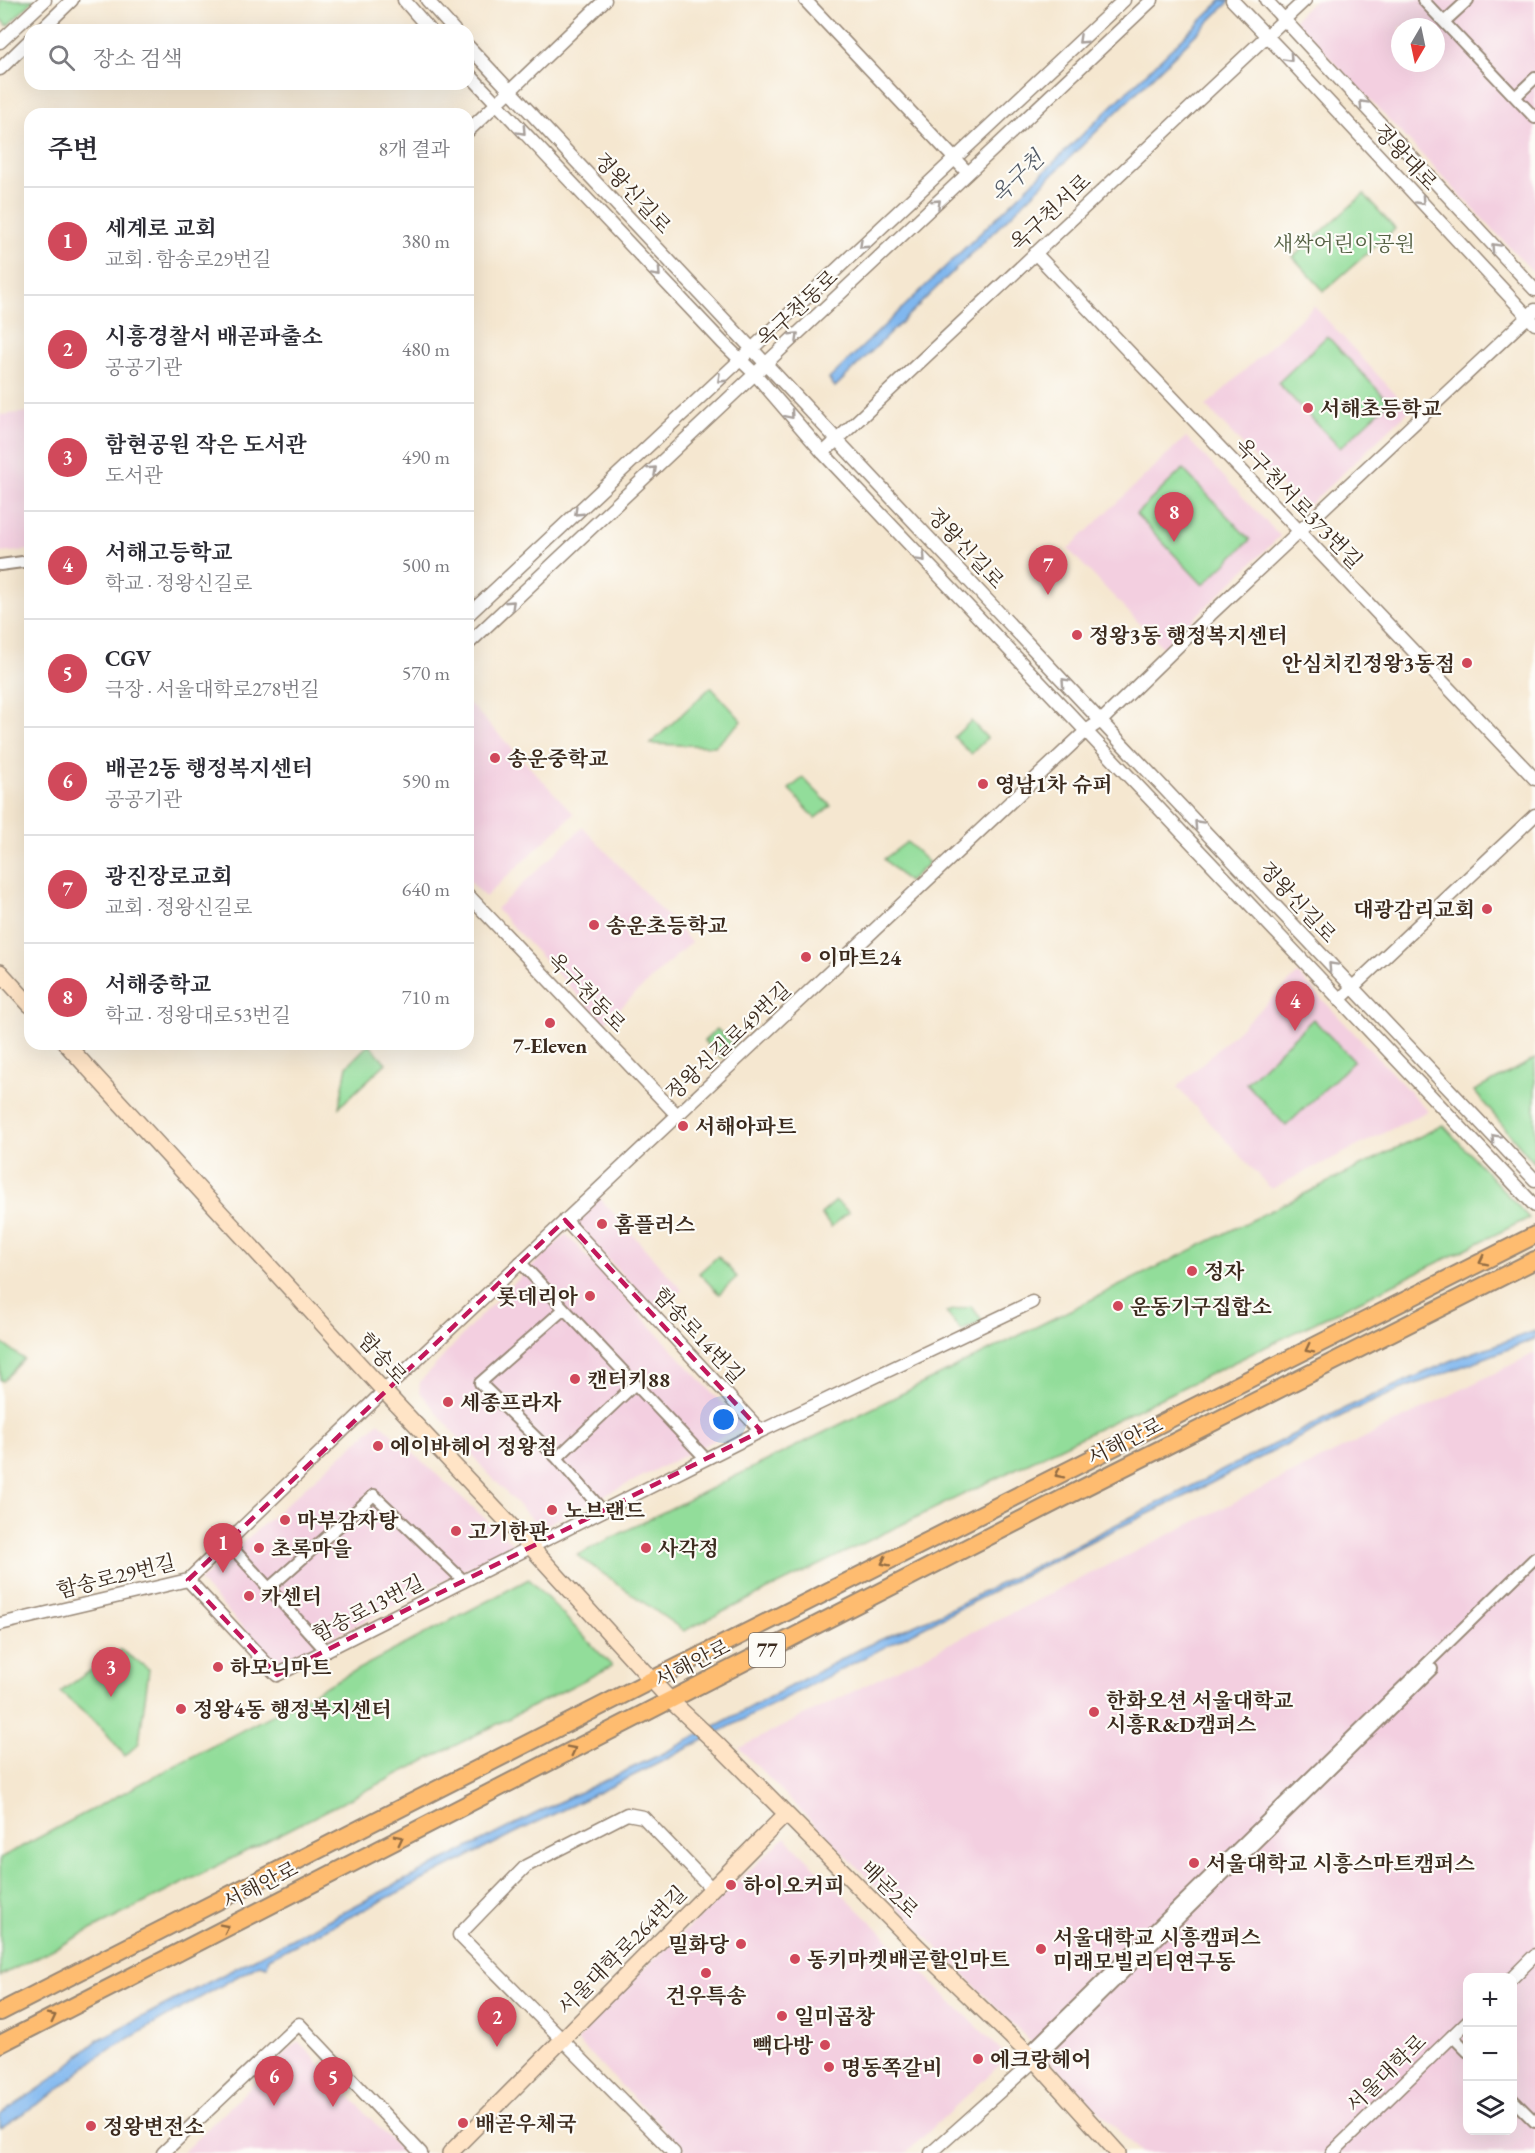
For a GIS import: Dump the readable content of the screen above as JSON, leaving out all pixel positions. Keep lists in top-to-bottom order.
{
  "streets": {
    "main road": [
      "함송로",
      "서해안로",
      "77",
      "배곧2로",
      "서울대학로264번길"
    ],
    "street": [
      "정왕대로",
      "정왕신길로",
      "옥구천서로",
      "옥구천동로",
      "옥구천서로373번길",
      "정왕신길로49번길",
      "함송로14번길",
      "함송로29번길",
      "함송로13번길",
      "서울대학로"
    ]
  },
  "crossings": [
    ["정왕대로", "옥구천서로"],
    ["정왕대로", "정왕신길로49번길"],
    ["정왕신길로", "옥구천서로"],
    ["정왕신길로", "옥구천동로"],
    ["정왕신길로", "정왕신길로49번길"],
    ["옥구천서로", "옥구천서로373번길"],
    ["옥구천동로", "정왕신길로49번길"],
    ["옥구천서로373번길", "정왕신길로49번길"],
    ["정왕신길로49번길", "함송로14번길"],
    ["정왕신길로49번길", "함송로"],
    ["정왕신길로49번길", "함송로29번길"],
    ["함송로", "서해안로"],
    ["함송로", "함송로29번길"],
    ["함송로", "함송로13번길"],
    ["함송로", "배곧2로"],
    ["서해안로", "배곧2로"],
    ["함송로29번길", "함송로13번길"],
    ["배곧2로", "서울대학로264번길"]
  ],
  "water": ["옥구천"],
  "parks": ["새싹어린이공원"],
  "places": [
    "서해초등학교",
    "정왕3동 행정복지센터",
    "안심치킨정왕3동점",
    "송운중학교",
    "영남1차 슈퍼",
    "대광감리교회",
    "송운초등학교",
    "이마트24",
    "7-Eleven",
    "서해아파트",
    "홈플러스",
    "정자",
    "롯데리아",
    "운동기구집합소",
    "캔터키88",
    "세종프라자",
    "에이바헤어 정왕점",
    "노브랜드",
    "마부감자탕",
    "고기한판",
    "초록마을",
    "사각정",
    "카센터",
    "하모니마트",
    "정왕4동 행정복지센터",
    "한화오션 서울대학교 시흥R&D캠퍼스",
    "서울대학교 시흥스마트캠퍼스",
    "하이오커피",
    "밀화당",
    "서울대학교 시흥캠퍼스 미래모빌리티연구동",
    "동키마켓배곧할인마트",
    "건우특송",
    "일미곱창",
    "빽다방",
    "에크랑헤어",
    "명동쪽갈비",
    "배곧우체국",
    "정왕변전소"
  ],
  "north": "bottom",
  "page": {
    "search": "장소 검색",
    "heading": ["주변", "8개 결과"],
    "list": [
      {
        "mark": "1",
        "name": "세계로 교회",
        "note": "교회 · 함송로29번길",
        "value": "380 m"
      },
      {
        "mark": "2",
        "name": "시흥경찰서 배곧파출소",
        "note": "공공기관",
        "value": "480 m"
      },
      {
        "mark": "3",
        "name": "함현공원 작은 도서관",
        "note": "도서관",
        "value": "490 m"
      },
      {
        "mark": "4",
        "name": "서해고등학교",
        "note": "학교 · 정왕신길로",
        "value": "500 m"
      },
      {
        "mark": "5",
        "name": "CGV",
        "note": "극장 · 서울대학로278번길",
        "value": "570 m"
      },
      {
        "mark": "6",
        "name": "배곧2동 행정복지센터",
        "note": "공공기관",
        "value": "590 m"
      },
      {
        "mark": "7",
        "name": "광진장로교회",
        "note": "교회 · 정왕신길로",
        "value": "640 m"
      },
      {
        "mark": "8",
        "name": "서해중학교",
        "note": "학교 · 정왕대로53번길",
        "value": "710 m"
      }
    ],
    "pins": [
      "8",
      "7",
      "4",
      "1",
      "3",
      "2",
      "6",
      "5"
    ],
    "map_buttons": ["+", "−"]
  }
}
